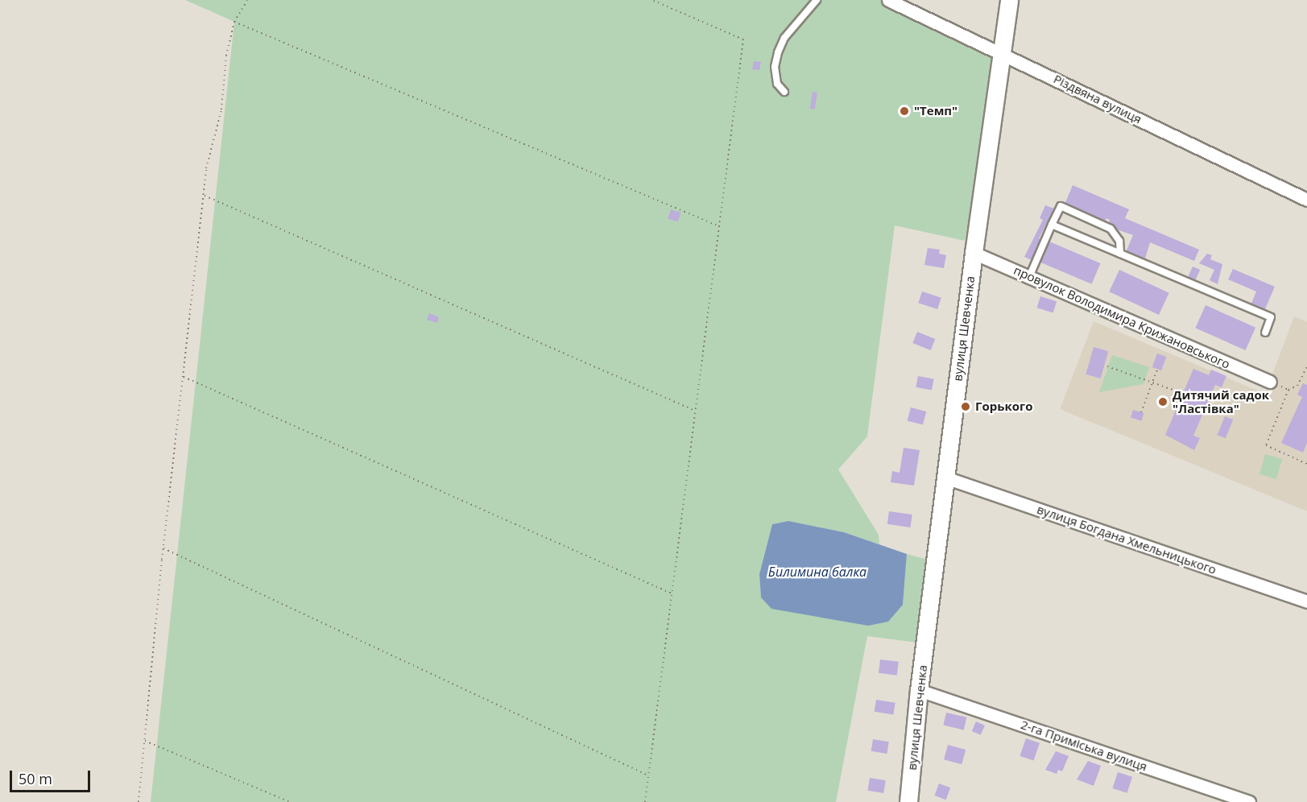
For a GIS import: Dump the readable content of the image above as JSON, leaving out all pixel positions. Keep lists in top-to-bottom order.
{
  "streets": {
    "street": [
      "Різдвяна вулиця",
      "провулок Володимира Крижановського",
      "вулиця Шевченка",
      "вулиця Богдана Хмельницького",
      "2-га Приміська вулиця"
    ]
  },
  "crossings": [
    ["Різдвяна вулиця", "вулиця Шевченка"],
    ["провулок Володимира Крижановського", "вулиця Шевченка"],
    ["вулиця Шевченка", "вулиця Богдана Хмельницького"],
    ["вулиця Шевченка", "2-га Приміська вулиця"]
  ],
  "water": ["Билимина балка"],
  "places": ["\"Темп\"", "Дитячий садок \"Ластівка\"", "Горького"],
  "scale_bar": "50 m"
}
